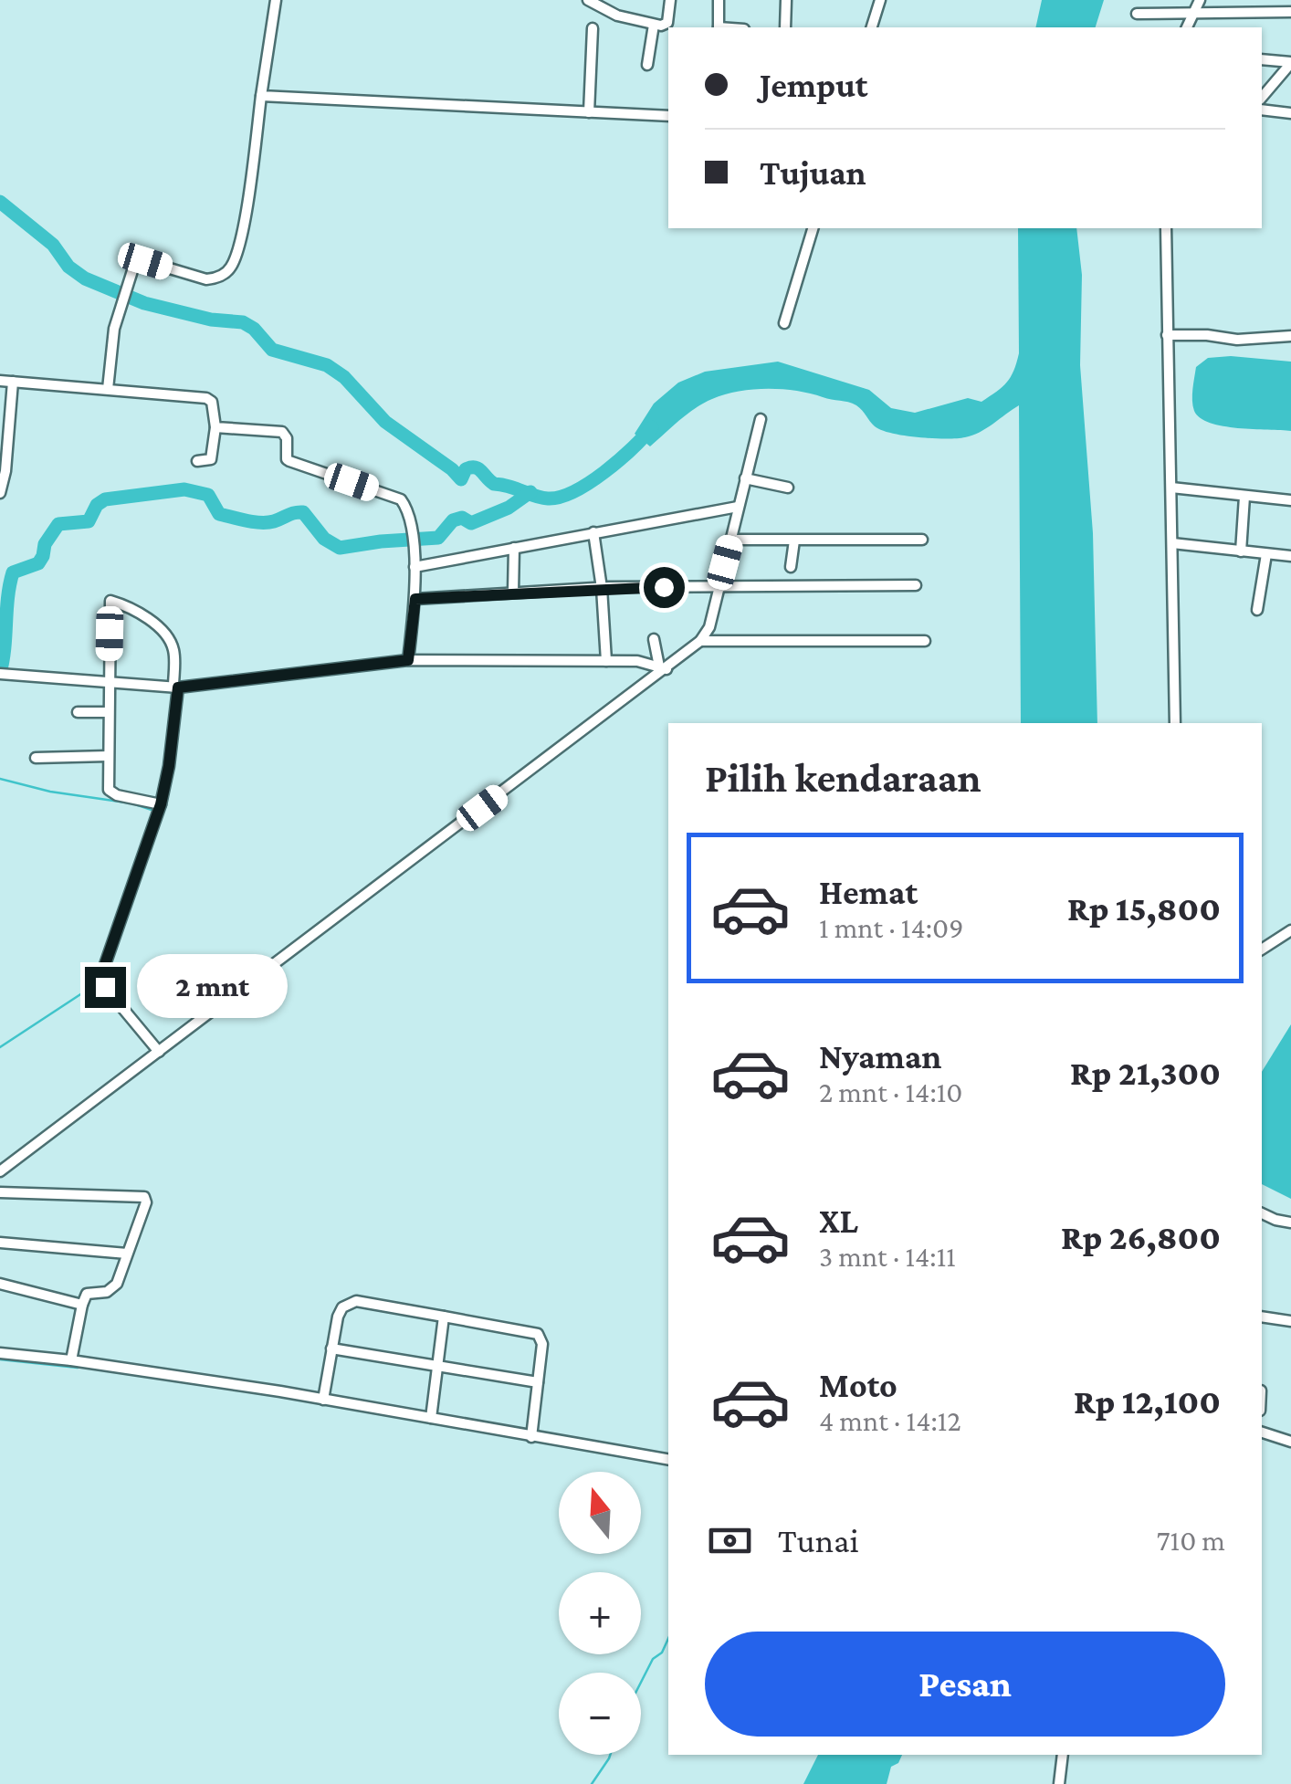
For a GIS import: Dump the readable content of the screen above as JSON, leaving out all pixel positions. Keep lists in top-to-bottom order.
{
  "north": "top",
  "page": {
    "banner": ["Jemput", "Tujuan"],
    "heading": "Pilih kendaraan",
    "list": [
      {
        "name": "Hemat",
        "note": "1 mnt · 14:09",
        "value": "Rp 15,800"
      },
      {
        "name": "Nyaman",
        "note": "2 mnt · 14:10",
        "value": "Rp 21,300"
      },
      {
        "name": "XL",
        "note": "3 mnt · 14:11",
        "value": "Rp 26,800"
      },
      {
        "name": "Moto",
        "note": "4 mnt · 14:12",
        "value": "Rp 12,100"
      }
    ],
    "bubble": "2 mnt",
    "map_buttons": ["+", "−"],
    "pay": ["Tunai", "710 m"],
    "buttons": "Pesan"
  }
}
